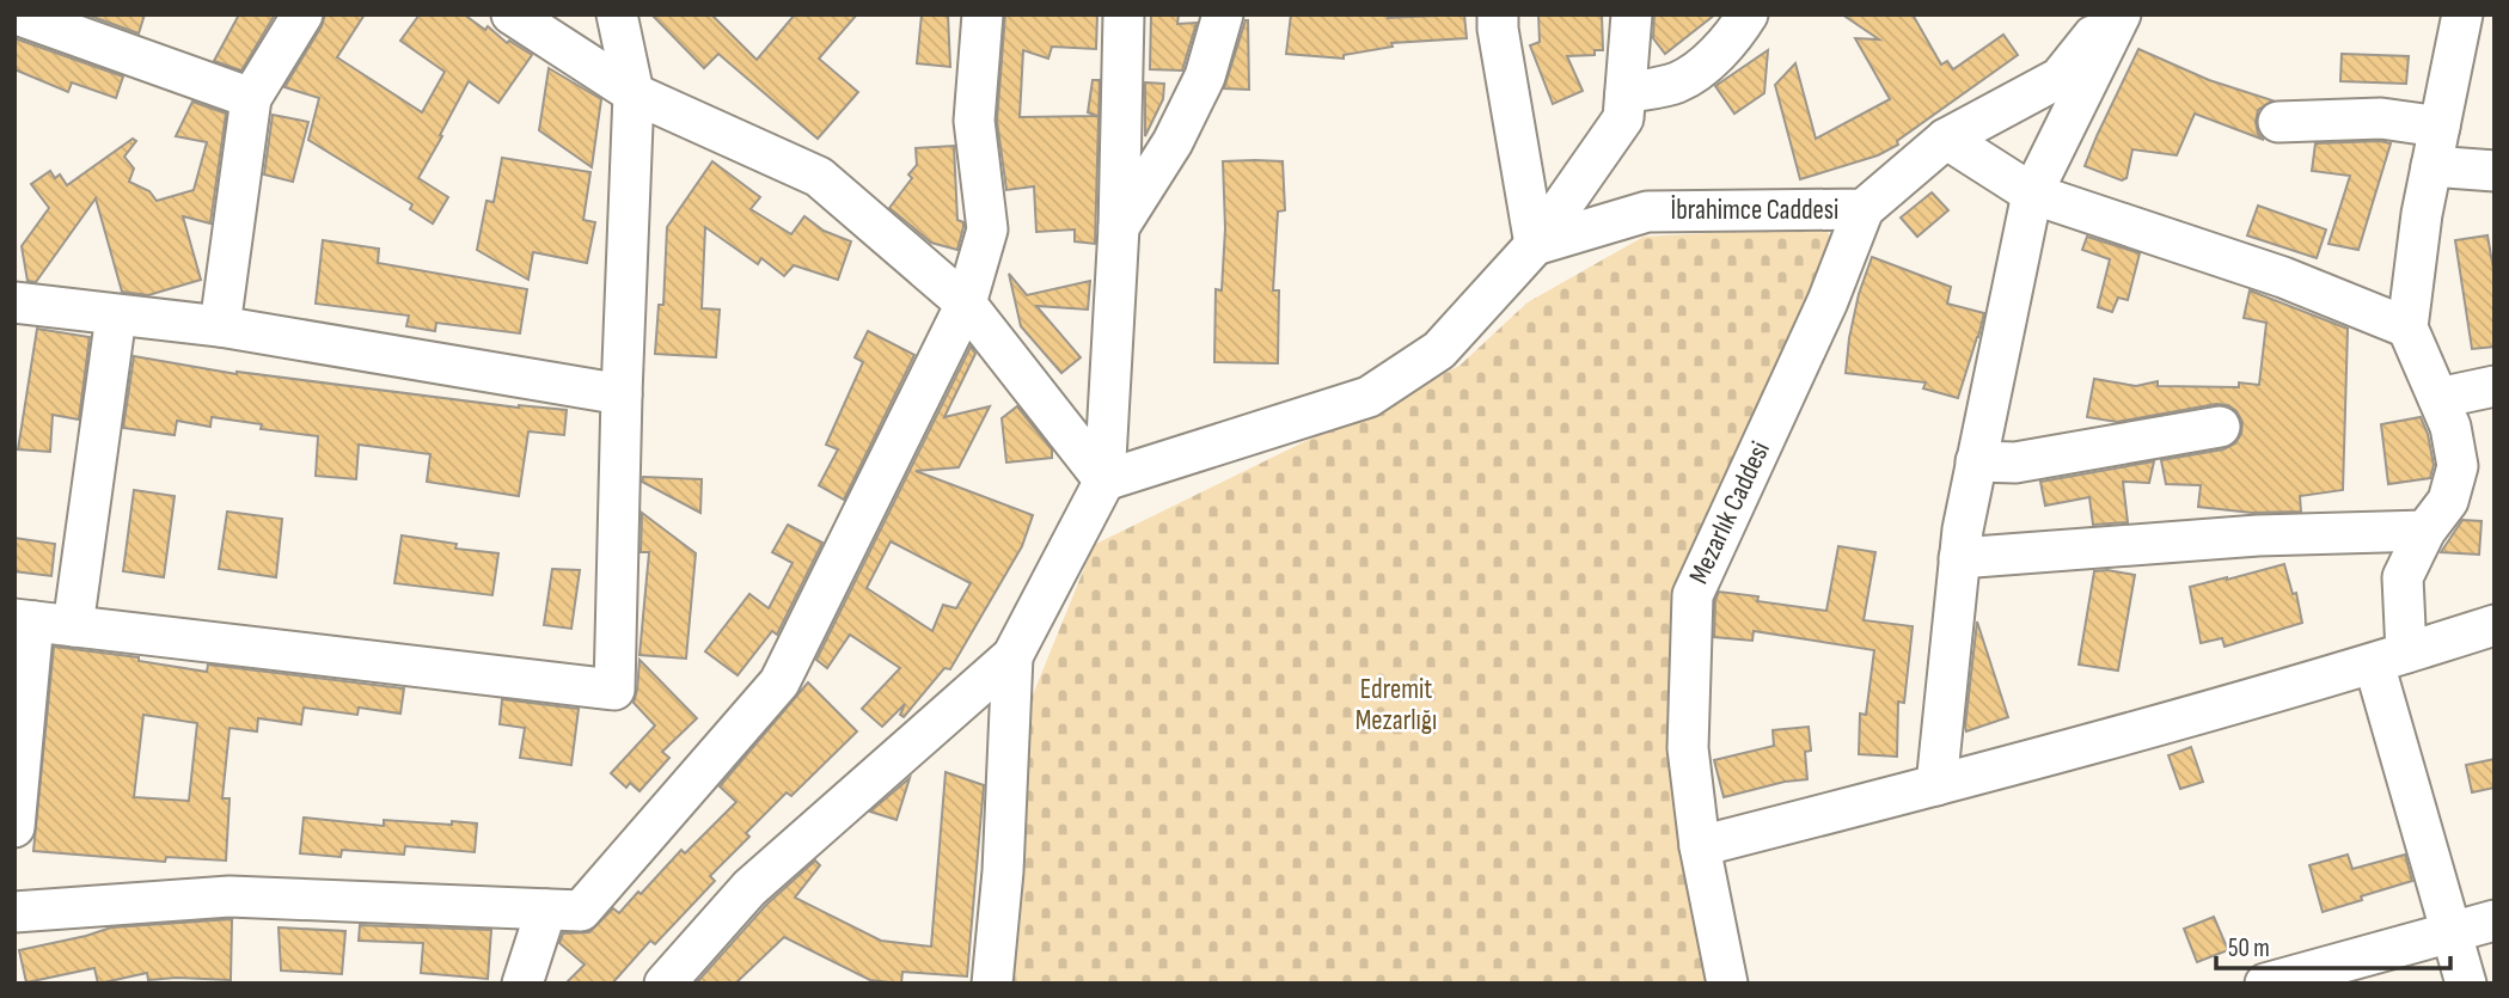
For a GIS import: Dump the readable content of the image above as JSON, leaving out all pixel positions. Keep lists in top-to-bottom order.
{
  "streets": {
    "street": ["İbrahimce Caddesi", "Mezarlık Caddesi"]
  },
  "crossings": [
    ["İbrahimce Caddesi", "Mezarlık Caddesi"]
  ],
  "parks": ["Edremit Mezarlığı"],
  "scale_bar": "50 m"
}
